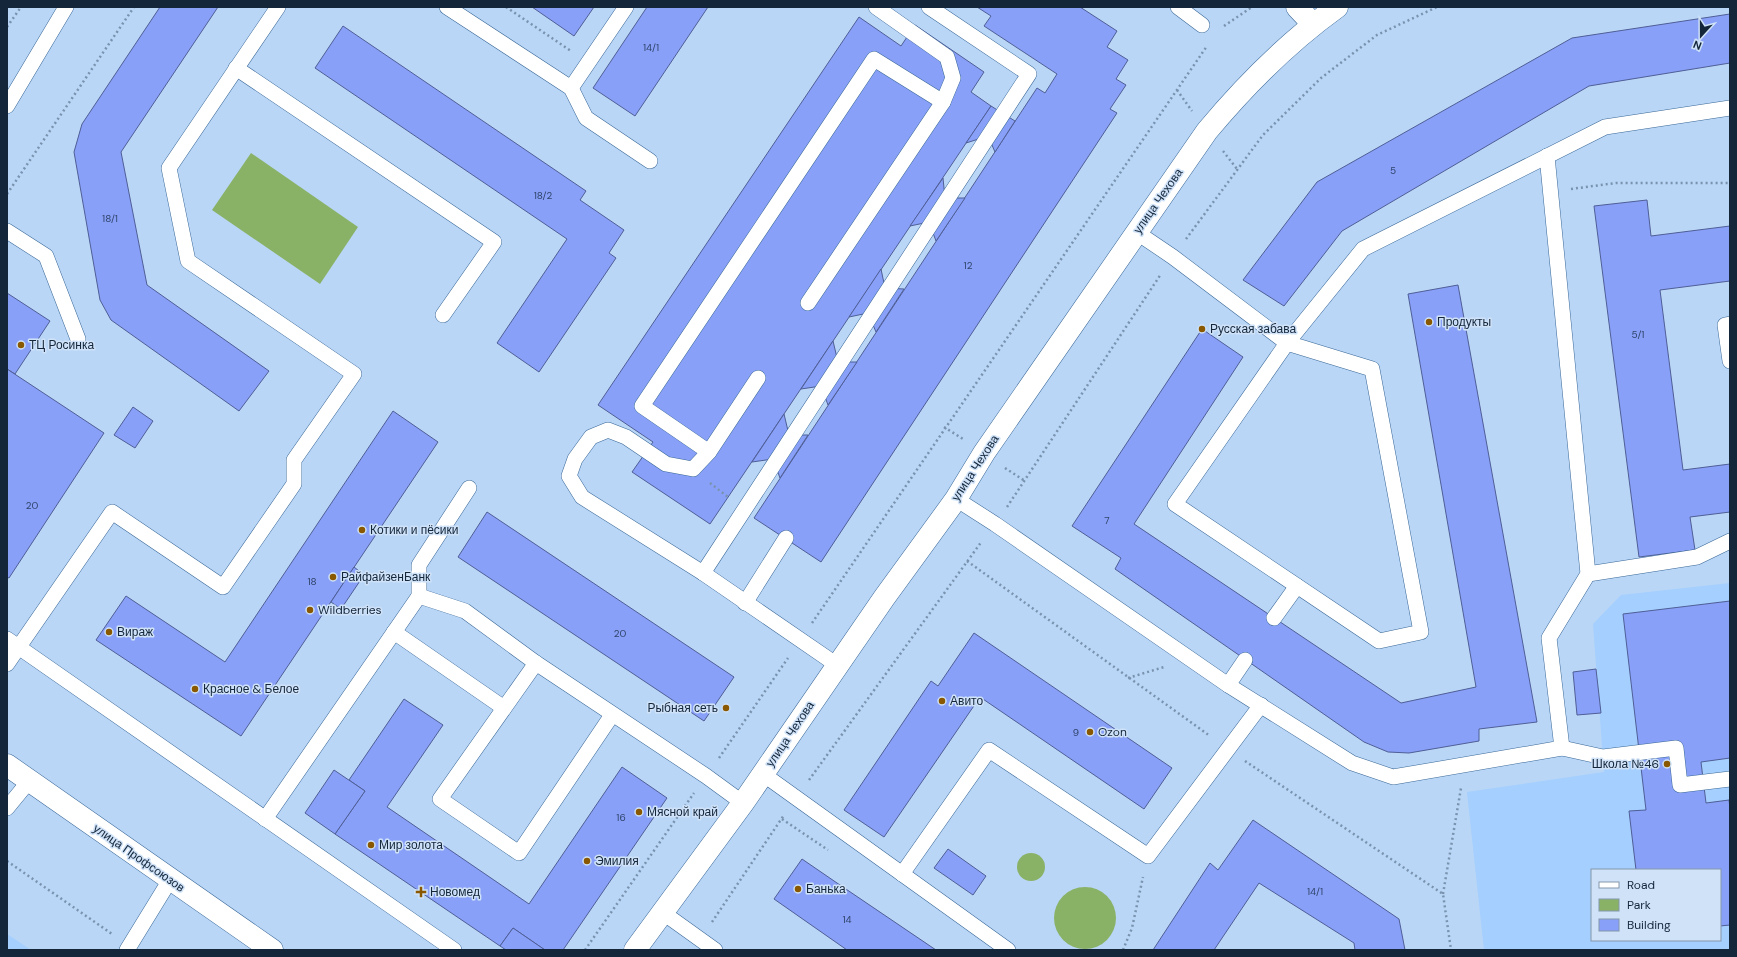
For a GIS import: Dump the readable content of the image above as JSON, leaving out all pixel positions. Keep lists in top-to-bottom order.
{
  "streets": {
    "street": ["улица Чехова", "улица Профсоюзов"]
  },
  "places": {
    "other": [
      "Продукты",
      "Русская забава",
      "ТЦ Росинка",
      "Котики и пёсики",
      "РайфайзенБанк",
      "Wildberries",
      "Вираж",
      "Красное & Белое",
      "Авито",
      "Рыбная сеть",
      "Ozon",
      "Школа №46",
      "Мясной край",
      "Мир золота",
      "Эмилия",
      "Банька"
    ],
    "health": ["Новомед"]
  },
  "house_numbers": [
    "14/1",
    "5",
    "18/2",
    "18/1",
    "12",
    "5/1",
    "20",
    "7",
    "18",
    "20",
    "9",
    "16",
    "14/1",
    "14"
  ],
  "legend": ["Road", "Park", "Building"],
  "north": "bottom"
}
